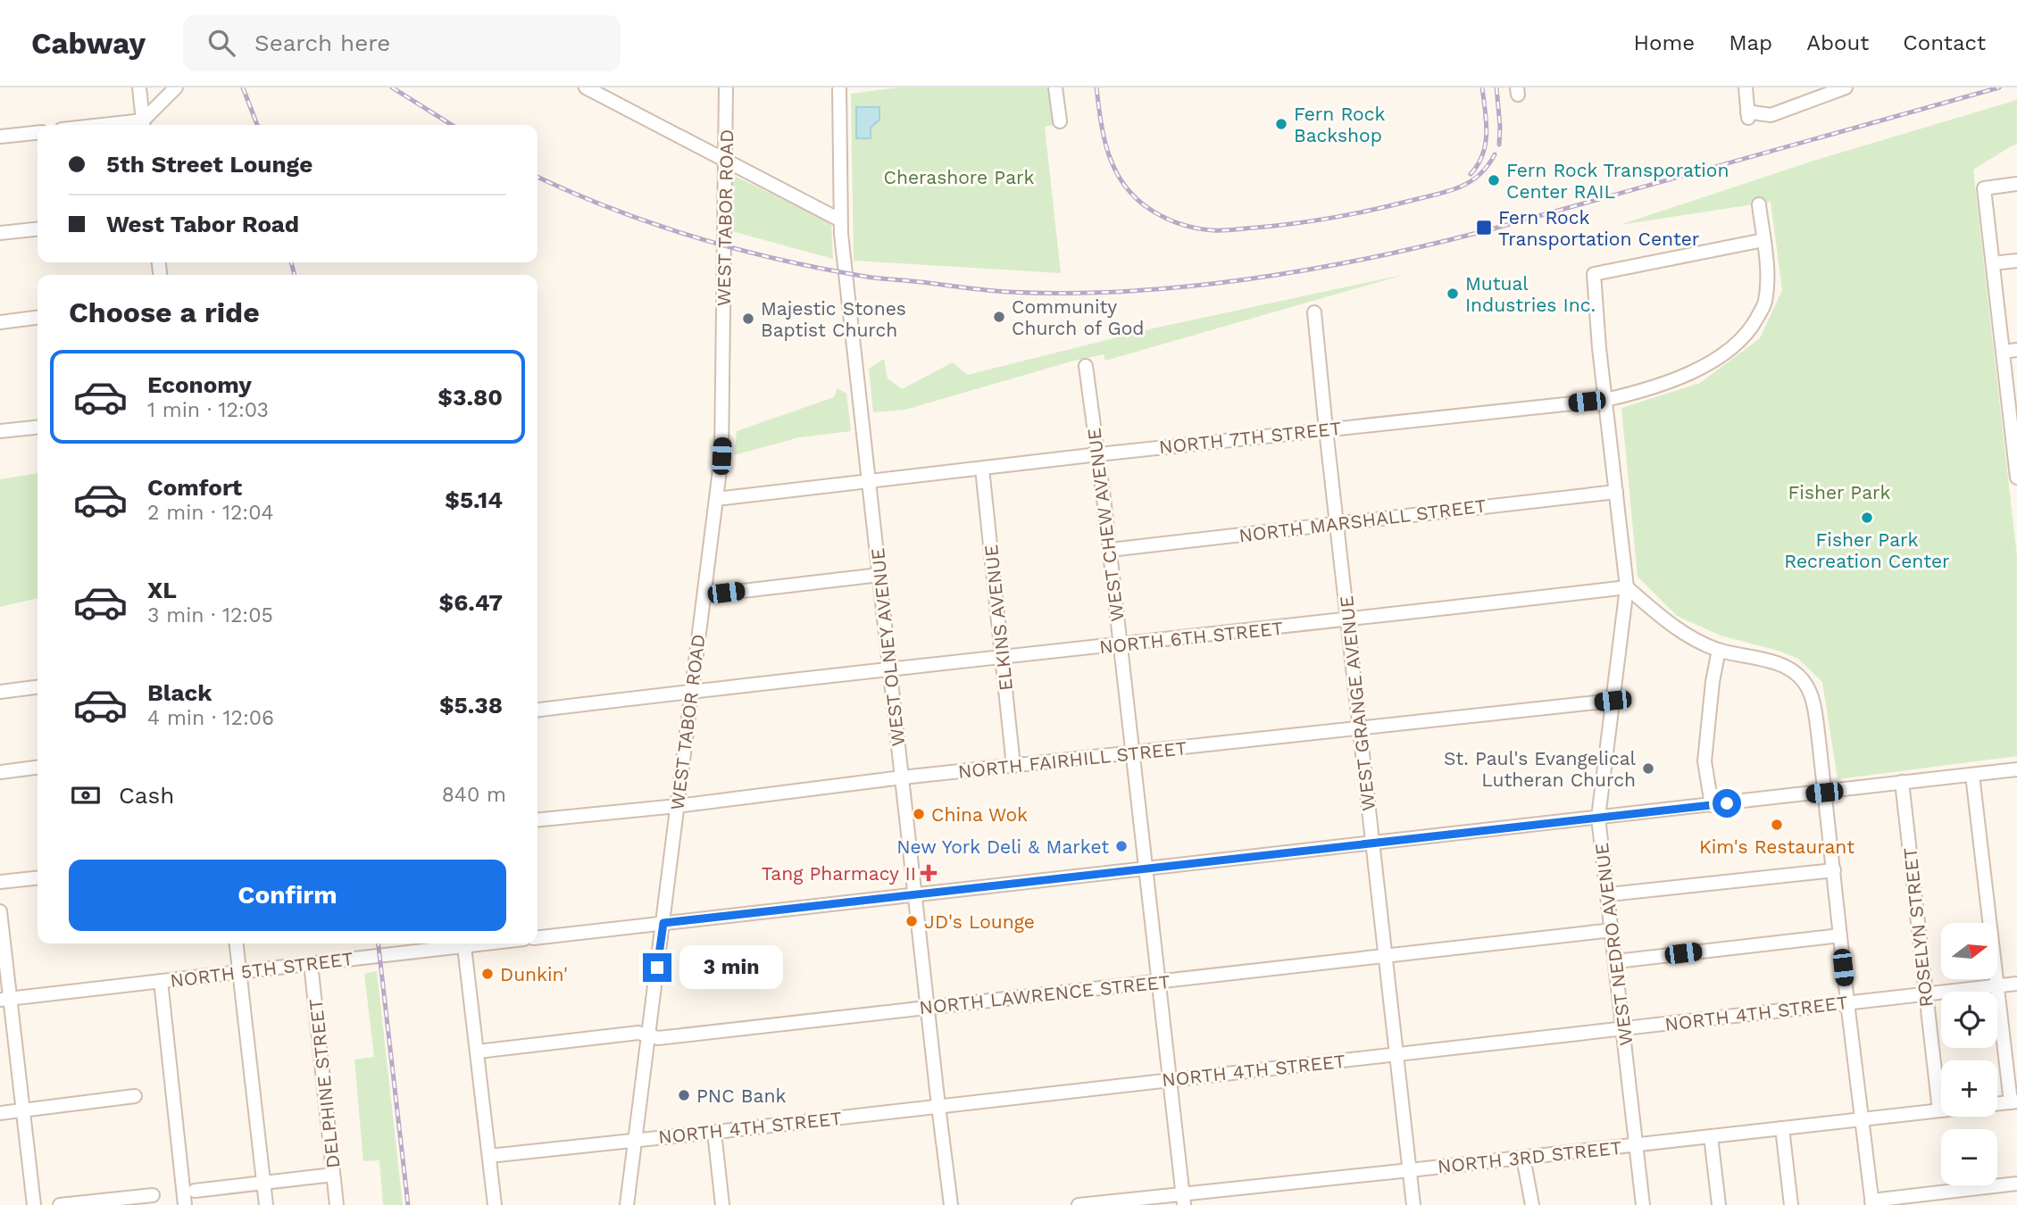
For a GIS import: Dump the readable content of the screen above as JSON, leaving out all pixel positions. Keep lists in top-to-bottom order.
{
  "streets": {
    "street": [
      "WEST TABOR ROAD",
      "NORTH 7TH STREET",
      "NORTH MARSHALL STREET",
      "WEST CHEW AVENUE",
      "ELKINS AVENUE",
      "NORTH 6TH STREET",
      "WEST OLNEY AVENUE",
      "WEST GRANGE AVENUE",
      "NORTH FAIRHILL STREET",
      "ROSELYN STREET",
      "WEST NEDRO AVENUE",
      "NORTH 5TH STREET",
      "NORTH LAWRENCE STREET",
      "NORTH 4TH STREET",
      "DELPHINE STREET",
      "NORTH 3RD STREET"
    ]
  },
  "crossings": [
    ["WEST TABOR ROAD", "NORTH 7TH STREET"],
    ["WEST TABOR ROAD", "NORTH 6TH STREET"],
    ["WEST TABOR ROAD", "NORTH FAIRHILL STREET"],
    ["WEST TABOR ROAD", "NORTH LAWRENCE STREET"],
    ["WEST TABOR ROAD", "NORTH 4TH STREET"],
    ["NORTH 7TH STREET", "WEST CHEW AVENUE"],
    ["NORTH 7TH STREET", "ELKINS AVENUE"],
    ["NORTH 7TH STREET", "WEST OLNEY AVENUE"],
    ["NORTH 7TH STREET", "WEST GRANGE AVENUE"],
    ["NORTH 7TH STREET", "WEST NEDRO AVENUE"],
    ["NORTH MARSHALL STREET", "WEST CHEW AVENUE"],
    ["NORTH MARSHALL STREET", "WEST GRANGE AVENUE"],
    ["NORTH MARSHALL STREET", "WEST NEDRO AVENUE"],
    ["WEST CHEW AVENUE", "NORTH 6TH STREET"],
    ["WEST CHEW AVENUE", "NORTH FAIRHILL STREET"],
    ["WEST CHEW AVENUE", "NORTH LAWRENCE STREET"],
    ["WEST CHEW AVENUE", "NORTH 4TH STREET"],
    ["WEST CHEW AVENUE", "NORTH 3RD STREET"],
    ["ELKINS AVENUE", "NORTH 6TH STREET"],
    ["ELKINS AVENUE", "NORTH FAIRHILL STREET"],
    ["NORTH 6TH STREET", "WEST OLNEY AVENUE"],
    ["NORTH 6TH STREET", "WEST GRANGE AVENUE"],
    ["NORTH 6TH STREET", "WEST NEDRO AVENUE"],
    ["WEST OLNEY AVENUE", "NORTH FAIRHILL STREET"],
    ["WEST OLNEY AVENUE", "NORTH LAWRENCE STREET"],
    ["WEST OLNEY AVENUE", "NORTH 4TH STREET"],
    ["WEST GRANGE AVENUE", "NORTH FAIRHILL STREET"],
    ["WEST GRANGE AVENUE", "NORTH LAWRENCE STREET"],
    ["WEST GRANGE AVENUE", "NORTH 4TH STREET"],
    ["WEST GRANGE AVENUE", "NORTH 3RD STREET"],
    ["NORTH FAIRHILL STREET", "WEST NEDRO AVENUE"],
    ["ROSELYN STREET", "NORTH 4TH STREET"],
    ["ROSELYN STREET", "NORTH 3RD STREET"],
    ["WEST NEDRO AVENUE", "NORTH LAWRENCE STREET"],
    ["WEST NEDRO AVENUE", "NORTH 4TH STREET"],
    ["WEST NEDRO AVENUE", "NORTH 3RD STREET"],
    ["NORTH 5TH STREET", "DELPHINE STREET"]
  ],
  "parks": ["Cherashore Park", "Fisher Park"],
  "places": {
    "other": [
      "Fern Rock Backshop",
      "Fern Rock Transporation Center RAIL",
      "Mutual Industries Inc.",
      "Community Church of God",
      "Majestic Stones Baptist Church",
      "Fisher Park Recreation Center",
      "St. Paul's Evangelical Lutheran Church",
      "China Wok",
      "Kim's Restaurant",
      "New York Deli & Market",
      "JD's Lounge",
      "Dunkin'",
      "PNC Bank"
    ],
    "transit": ["Fern Rock Transportation Center"],
    "health": ["Tang Pharmacy II"]
  },
  "north": "right",
  "page": {
    "header": "Cabway",
    "search": "Search here",
    "nav": [
      "Home",
      "Map",
      "About",
      "Contact"
    ],
    "banner": ["5th Street Lounge", "West Tabor Road"],
    "heading": "Choose a ride",
    "list": [
      {
        "name": "Economy",
        "note": "1 min · 12:03",
        "value": "$3.80"
      },
      {
        "name": "Comfort",
        "note": "2 min · 12:04",
        "value": "$5.14"
      },
      {
        "name": "XL",
        "note": "3 min · 12:05",
        "value": "$6.47"
      },
      {
        "name": "Black",
        "note": "4 min · 12:06",
        "value": "$5.38"
      }
    ],
    "pay": ["Cash", "840 m"],
    "buttons": "Confirm",
    "map_buttons": ["+", "−"],
    "bubble": "3 min"
  }
}
